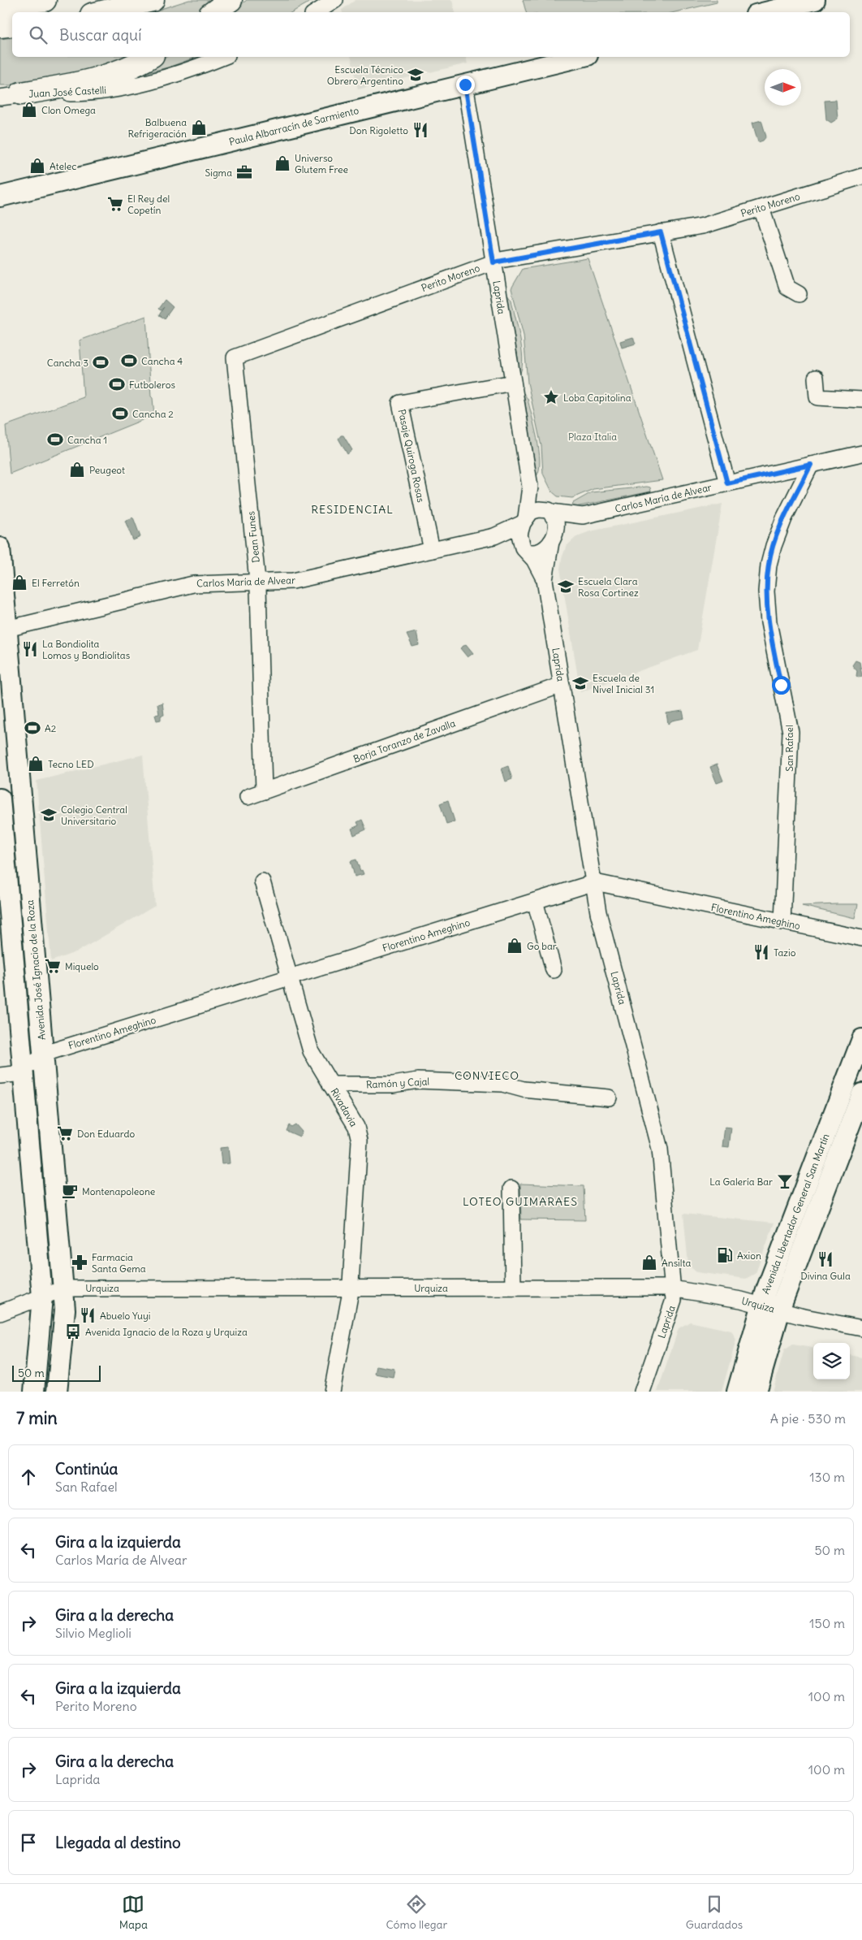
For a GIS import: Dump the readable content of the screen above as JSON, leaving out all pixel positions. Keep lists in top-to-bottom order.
{
  "streets": {
    "main road": ["Paula Albarracín de Sarmiento", "Avenida José Ignacio de la Roza", "Avenida Libertador General San Martín"],
    "street": [
      "Juan José Castelli",
      "Perito Moreno",
      "Laprida",
      "Pasaje Quiroga Rosas",
      "Carlos María de Alvear",
      "Dean Funes",
      "Borja Toranzo de Zavalla",
      "San Rafael",
      "Florentino Ameghino",
      "Ramón y Cajal",
      "Rivadavia",
      "Urquiza"
    ]
  },
  "crossings": [
    ["Paula Albarracín de Sarmiento", "Laprida"],
    ["Perito Moreno", "Laprida"],
    ["Perito Moreno", "Dean Funes"],
    ["Laprida", "Pasaje Quiroga Rosas"],
    ["Laprida", "Carlos María de Alvear"],
    ["Laprida", "Borja Toranzo de Zavalla"],
    ["Laprida", "Florentino Ameghino"],
    ["Laprida", "Urquiza"],
    ["Pasaje Quiroga Rosas", "Carlos María de Alvear"],
    ["Carlos María de Alvear", "Dean Funes"],
    ["Carlos María de Alvear", "San Rafael"],
    ["Carlos María de Alvear", "Avenida José Ignacio de la Roza"],
    ["Dean Funes", "Borja Toranzo de Zavalla"],
    ["San Rafael", "Florentino Ameghino"],
    ["Florentino Ameghino", "Avenida José Ignacio de la Roza"],
    ["Florentino Ameghino", "Rivadavia"],
    ["Avenida José Ignacio de la Roza", "Urquiza"],
    ["Ramón y Cajal", "Rivadavia"],
    ["Rivadavia", "Urquiza"],
    ["Avenida Libertador General San Martín", "Urquiza"]
  ],
  "districts": ["RESIDENCIAL", "CONVIECO", "LOTEO GUIMARAES"],
  "parks": ["Plaza Italia"],
  "places": {
    "school or university": [
      "Escuela Técnico Obrero Argentino",
      "Escuela Clara Rosa Cortinez",
      "Escuela de Nivel Inicial 31",
      "Colegio Central Universitario"
    ],
    "shop": [
      "Clon Omega",
      "Balbuena Refrigeración",
      "Universo Glutem Free",
      "Atelec",
      "Peugeot",
      "El Ferretón",
      "Tecno LED",
      "Go bar",
      "Ansilta"
    ],
    "restaurant": [
      "Don Rigoletto",
      "La Bondiolita Lomos y Bondiolitas",
      "Tazio",
      "Divina Gula",
      "Abuelo Yuyi"
    ],
    "office": ["Sigma"],
    "supermarket": ["El Rey del Copetín", "Miquelo", "Don Eduardo"],
    "sports": [
      "Cancha 4",
      "Cancha 3",
      "Futboleros",
      "Cancha 2",
      "Cancha 1",
      "A2"
    ],
    "place": ["Loba Capitolina"],
    "bar": ["La Galería Bar"],
    "cafe": ["Montenapoleone"],
    "fuel station": ["Axion"],
    "pharmacy": ["Farmacia Santa Gema"],
    "bus stop": ["Avenida Ignacio de la Roza y Urquiza"]
  },
  "scale_bar": "50 m",
  "north": "right",
  "page": {
    "search": "Buscar aquí",
    "scale": "50 m",
    "heading": ["7 min", "A pie · 530 m"],
    "list": [
      ["Continúa", "San Rafael", "130 m"],
      ["Gira a la izquierda", "Carlos María de Alvear", "50 m"],
      ["Gira a la derecha", "Silvio Meglioli", "150 m"],
      ["Gira a la izquierda", "Perito Moreno", "100 m"],
      ["Gira a la derecha", "Laprida", "100 m"],
      "Llegada al destino"
    ],
    "nav": ["Mapa", "Cómo llegar", "Guardados"]
  }
}
